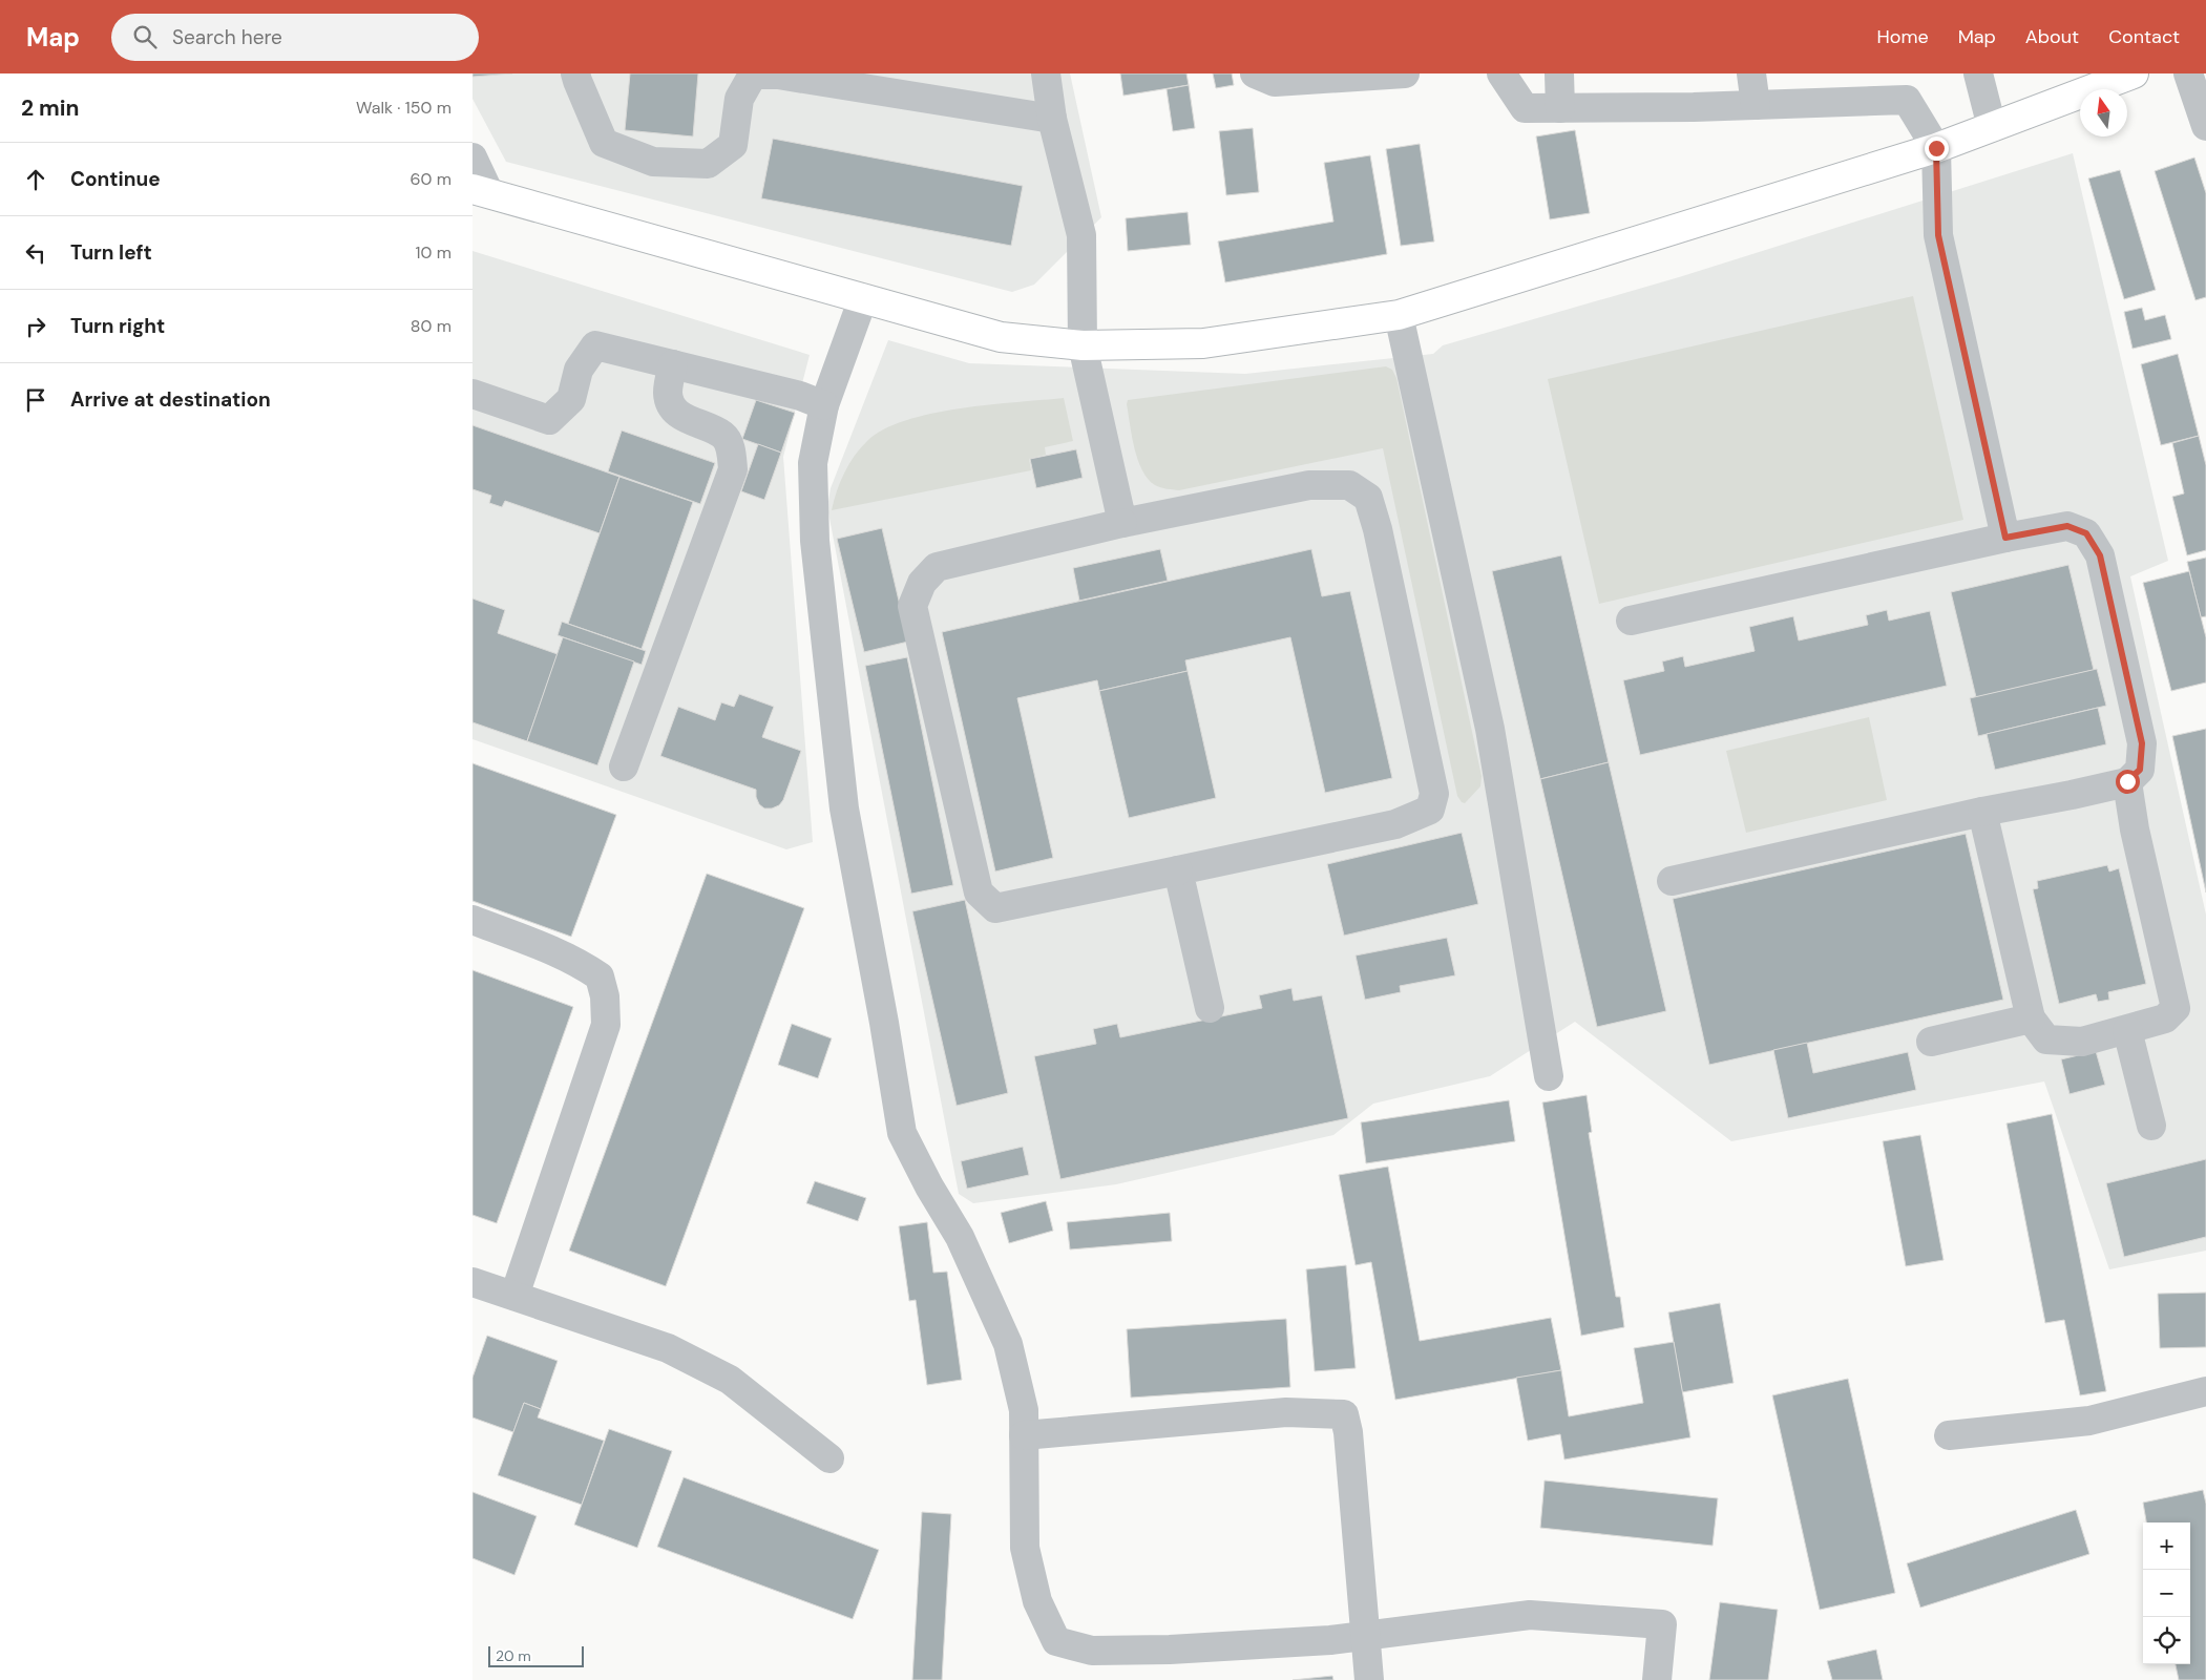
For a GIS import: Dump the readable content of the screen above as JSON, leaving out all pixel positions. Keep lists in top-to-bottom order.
{
  "scale_bar": "20 m",
  "north": "top",
  "page": {
    "header": "Map",
    "search": "Search here",
    "nav": [
      "Home",
      "Map",
      "About",
      "Contact"
    ],
    "heading": ["2 min", "Walk · 150 m"],
    "list": [
      ["Continue", "60 m"],
      ["Turn left", "10 m"],
      ["Turn right", "80 m"],
      "Arrive at destination"
    ],
    "map_buttons": ["+", "−"],
    "scale": "20 m"
  }
}
